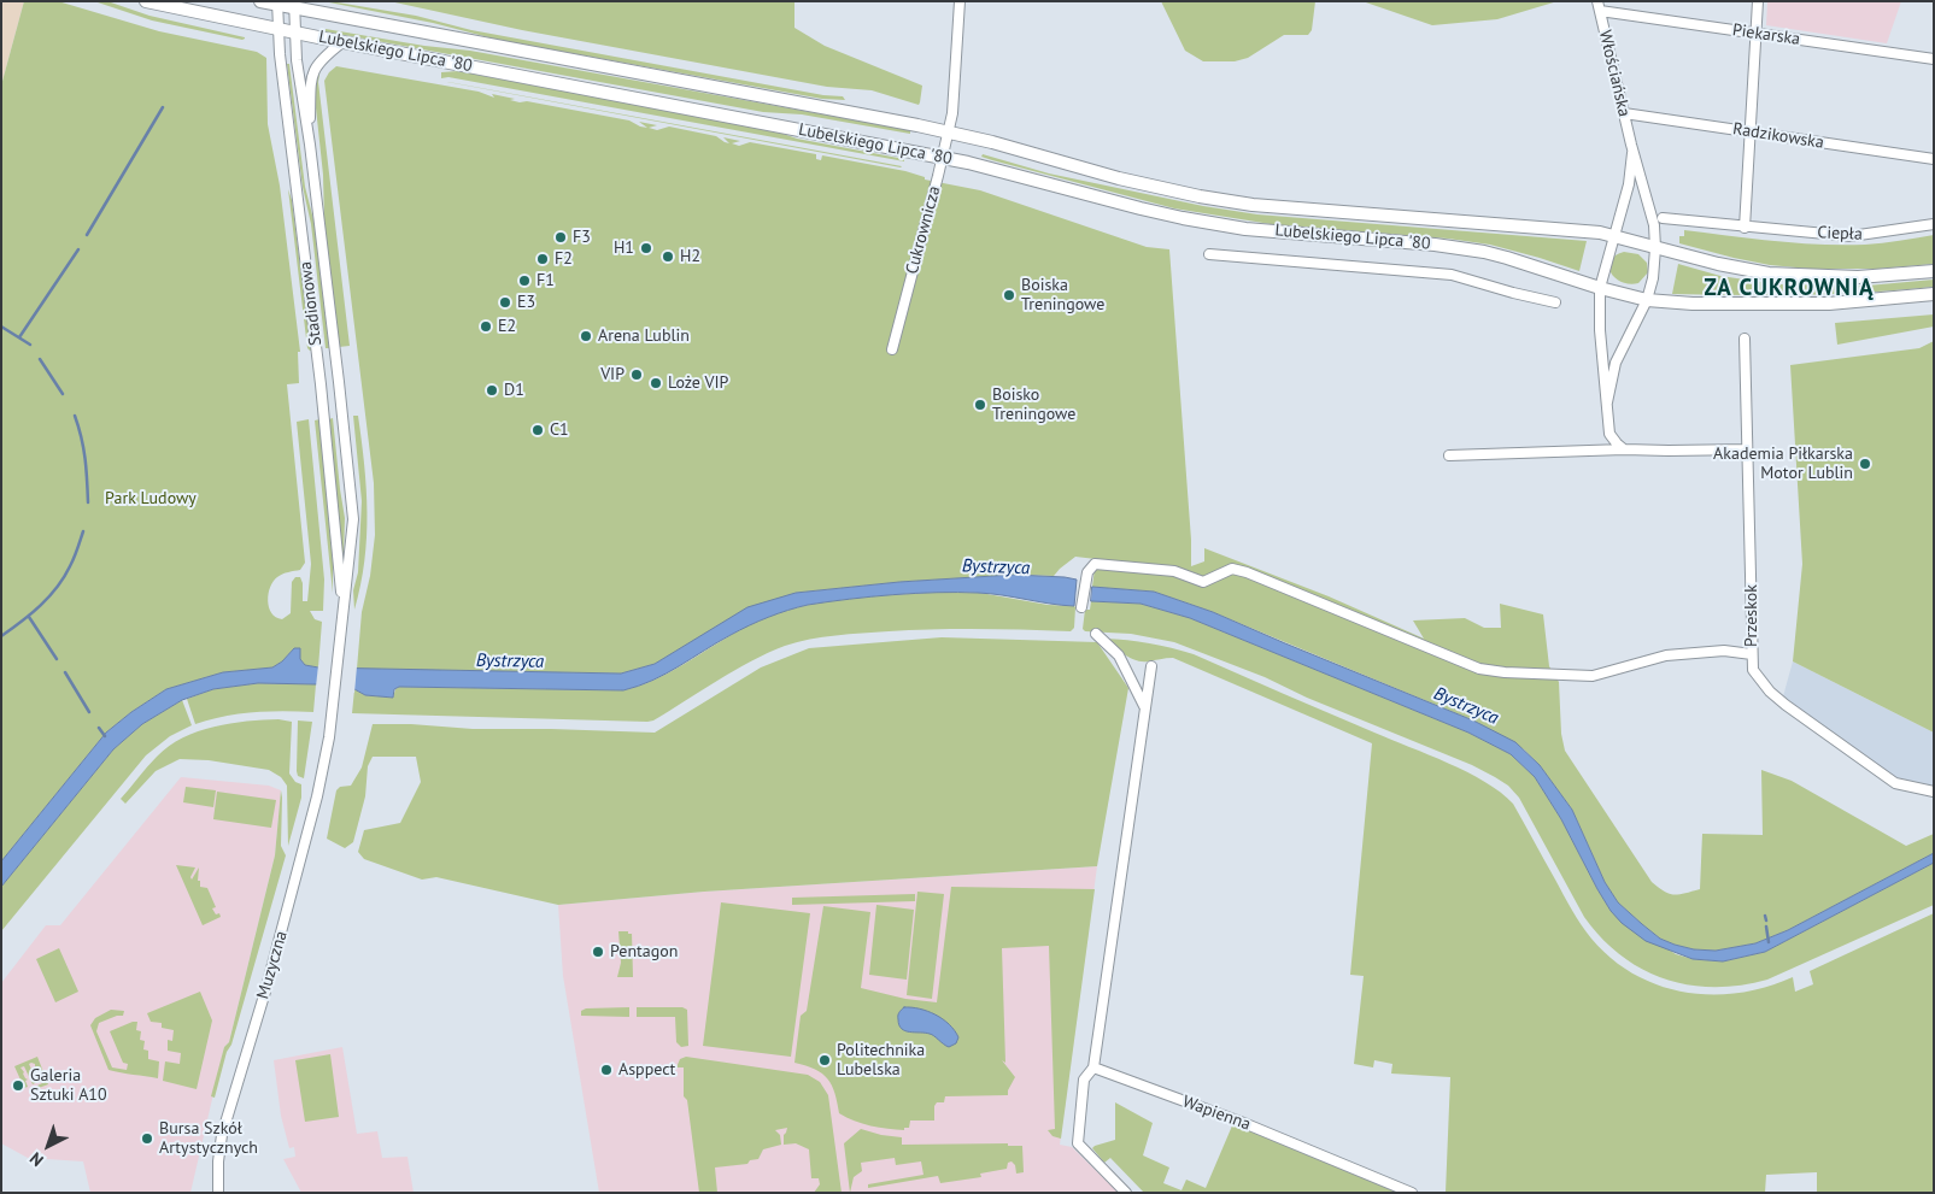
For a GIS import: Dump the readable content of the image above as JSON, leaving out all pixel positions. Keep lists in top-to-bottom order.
{
  "streets": {
    "main road": ["Lubelskiego Lipca '80"],
    "street": [
      "Piekarska",
      "Włościańska",
      "Radzikowska",
      "Cukrownicza",
      "Ciepła",
      "Stadionowa",
      "Przeskok",
      "Muzyczna",
      "Wapienna"
    ]
  },
  "crossings": [
    ["Piekarska", "Włościańska"],
    ["Lubelskiego Lipca '80", "Włościańska"],
    ["Lubelskiego Lipca '80", "Cukrownicza"],
    ["Lubelskiego Lipca '80", "Stadionowa"],
    ["Włościańska", "Radzikowska"],
    ["Stadionowa", "Muzyczna"]
  ],
  "districts": ["ZA CUKROWNIĄ"],
  "water": ["Bystrzyca"],
  "parks": ["Park Ludowy"],
  "places": [
    "F3",
    "H1",
    "H2",
    "F2",
    "F1",
    "Boiska Treningowe",
    "E3",
    "E2",
    "Arena Lublin",
    "VIP",
    "Loże VIP",
    "D1",
    "Boisko Treningowe",
    "C1",
    "Akademia Piłkarska Motor Lublin",
    "Pentagon",
    "Politechnika Lubelska",
    "Asppect",
    "Galeria Sztuki A10",
    "Bursa Szkół Artystycznych"
  ],
  "north": "bottom left"
}
